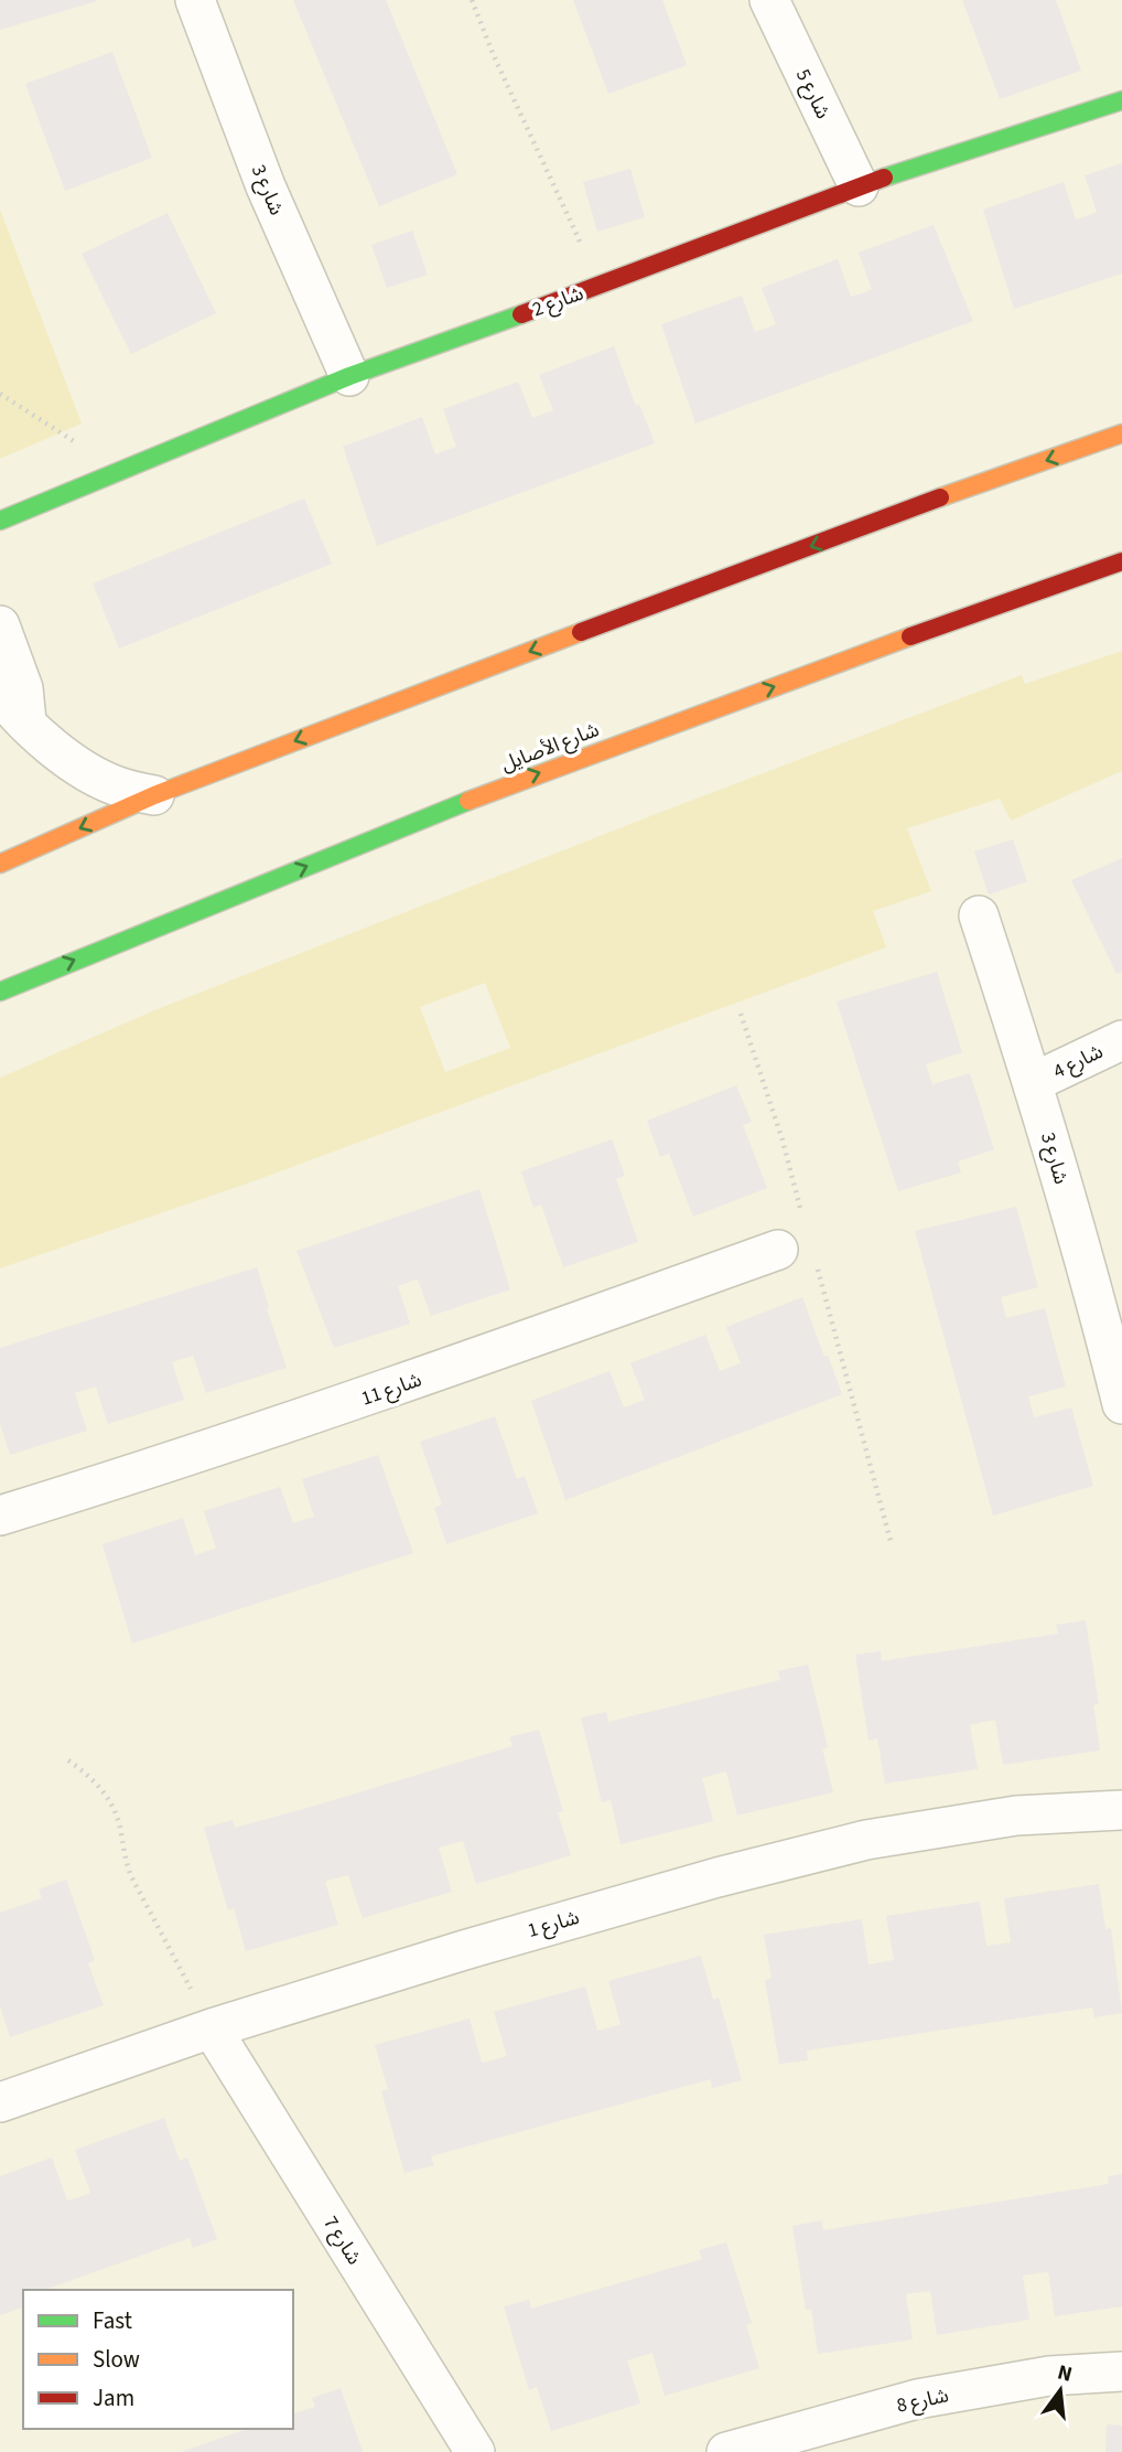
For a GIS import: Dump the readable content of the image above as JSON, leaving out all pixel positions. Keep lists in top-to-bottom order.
{
  "streets": {
    "main road": ["شارع 2", "شارع الأصايل"],
    "street": [
      "شارع 5",
      "شارع 3",
      "شارع 4",
      "شارع 11",
      "شارع 1",
      "شارع 7",
      "شارع 8"
    ]
  },
  "crossings": [
    ["شارع 5", "شارع 2"],
    ["شارع 3", "شارع 2"],
    ["شارع 3", "شارع 4"],
    ["شارع 1", "شارع 7"]
  ],
  "legend": ["Fast", "Slow", "Jam"],
  "north": "top"
}
